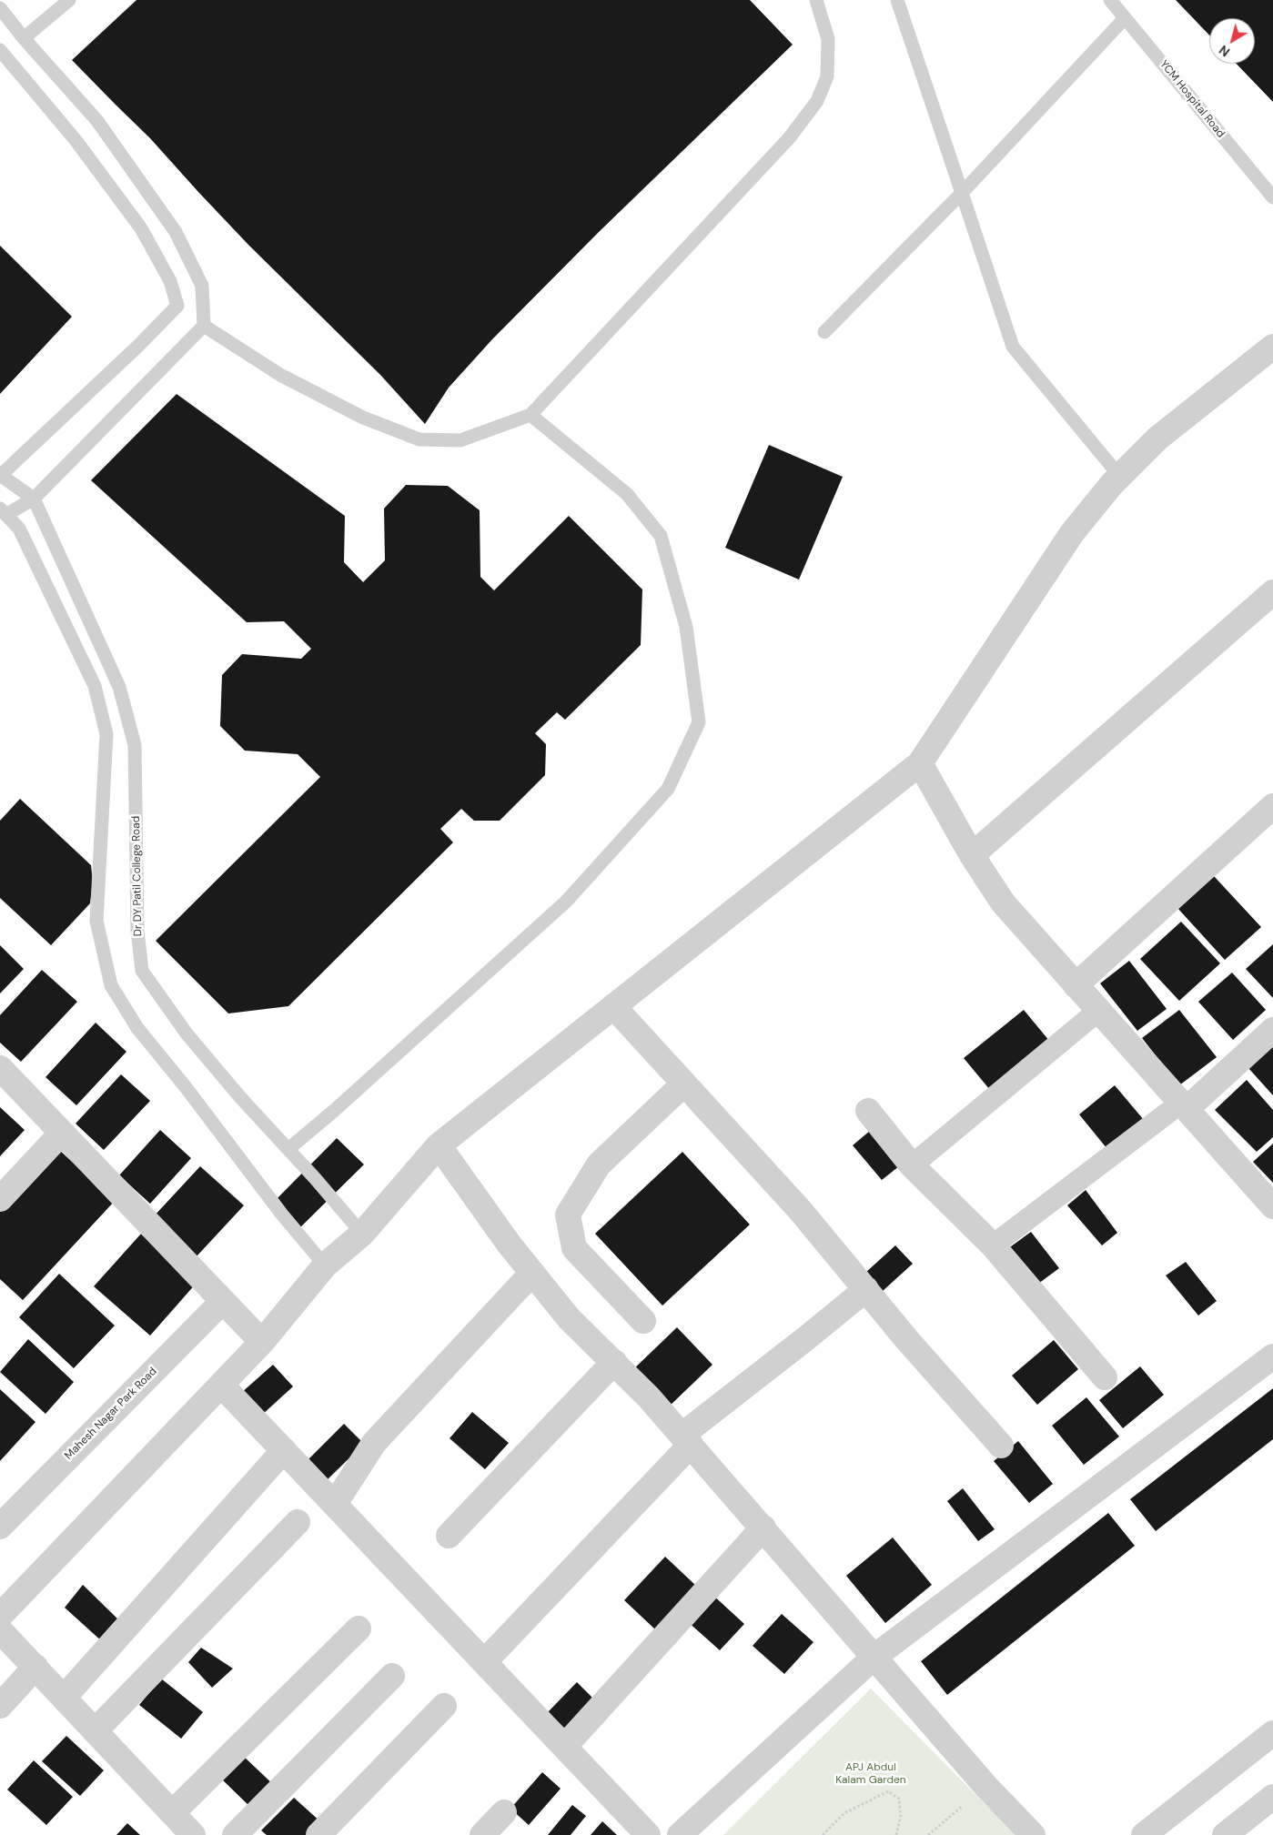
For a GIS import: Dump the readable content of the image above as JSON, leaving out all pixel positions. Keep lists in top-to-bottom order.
{
  "streets": {
    "street": ["Mahesh Nagar Park Road"],
    "lane": ["YCM Hospital Road", "Dr DY Patil College Road"]
  },
  "parks": ["APJ Abdul Kalam Garden"],
  "north": "bottom left"
}
